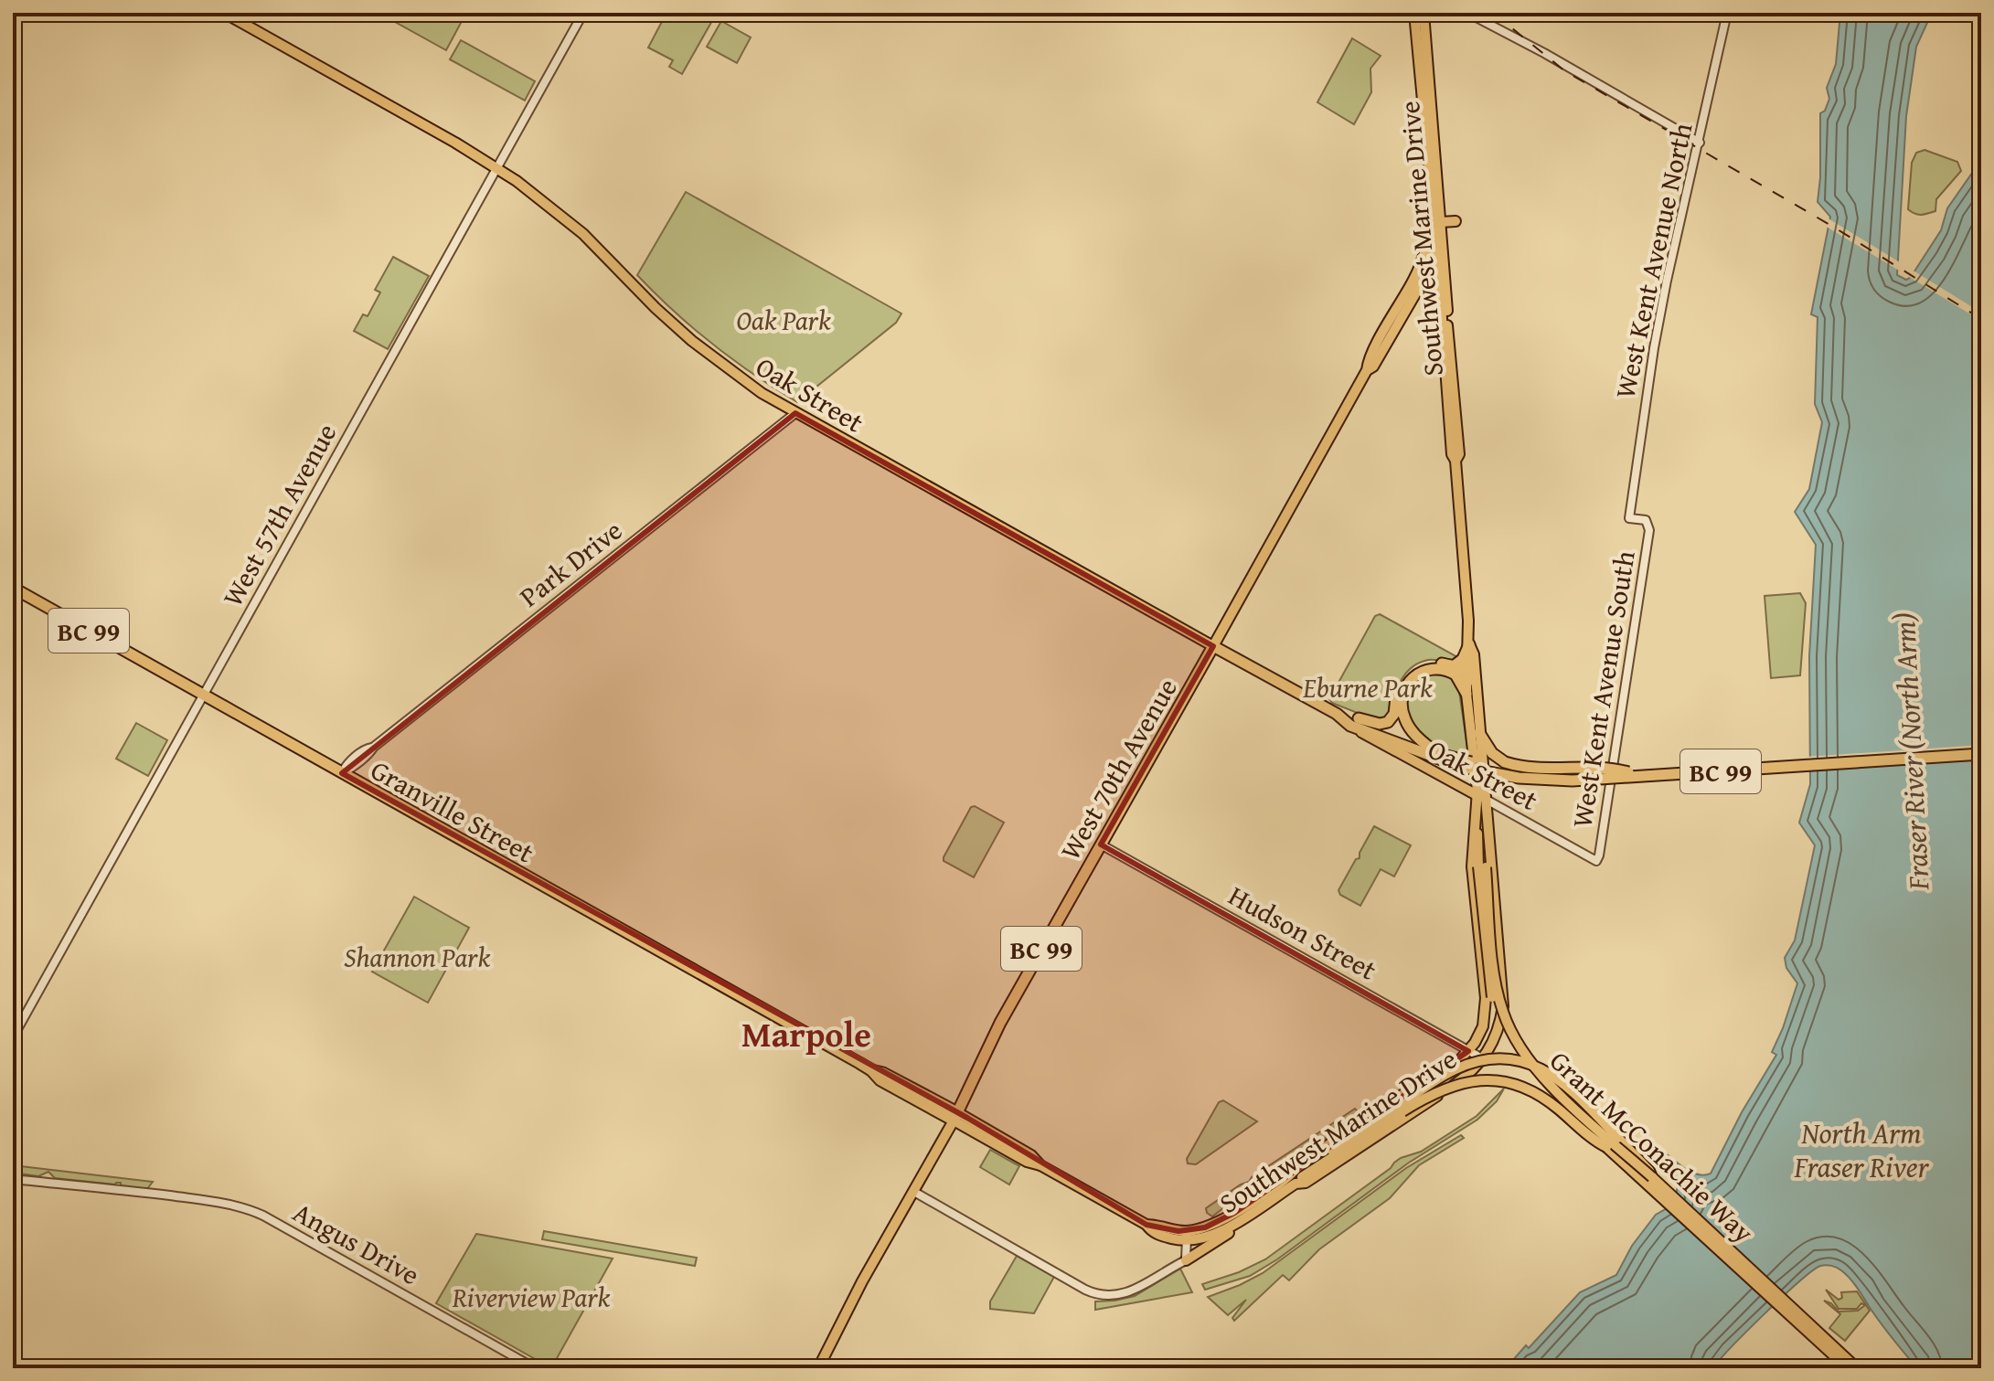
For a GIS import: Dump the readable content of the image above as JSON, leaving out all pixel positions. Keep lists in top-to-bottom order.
{
  "streets": {
    "highway": [
      "Oak Street",
      "BC 99",
      "West 70th Avenue",
      "Granville Street"
    ],
    "main road": ["Southwest Marine Drive", "Grant McConachie Way"],
    "street": [
      "West Kent Avenue North",
      "West 57th Avenue",
      "Park Drive",
      "West Kent Avenue South",
      "Hudson Street",
      "Angus Drive"
    ]
  },
  "crossings": [
    ["Southwest Marine Drive", "Oak Street"],
    ["Southwest Marine Drive", "West 70th Avenue"],
    ["Southwest Marine Drive", "Granville Street"],
    ["Southwest Marine Drive", "Hudson Street"],
    ["Southwest Marine Drive", "Grant McConachie Way"],
    ["West Kent Avenue North", "West Kent Avenue South"],
    ["Oak Street", "West 57th Avenue"],
    ["Oak Street", "Park Drive"],
    ["Oak Street", "BC 99"],
    ["Oak Street", "West Kent Avenue South"],
    ["Oak Street", "West 70th Avenue"],
    ["West 57th Avenue", "Granville Street"],
    ["Park Drive", "Granville Street"],
    ["West 70th Avenue", "Granville Street"],
    ["West 70th Avenue", "Hudson Street"]
  ],
  "districts": ["Marpole"],
  "water": ["Fraser River (North Arm)", "North Arm Fraser River"],
  "parks": [
    "Oak Park",
    "Eburne Park",
    "Shannon Park",
    "Riverview Park"
  ]
}
